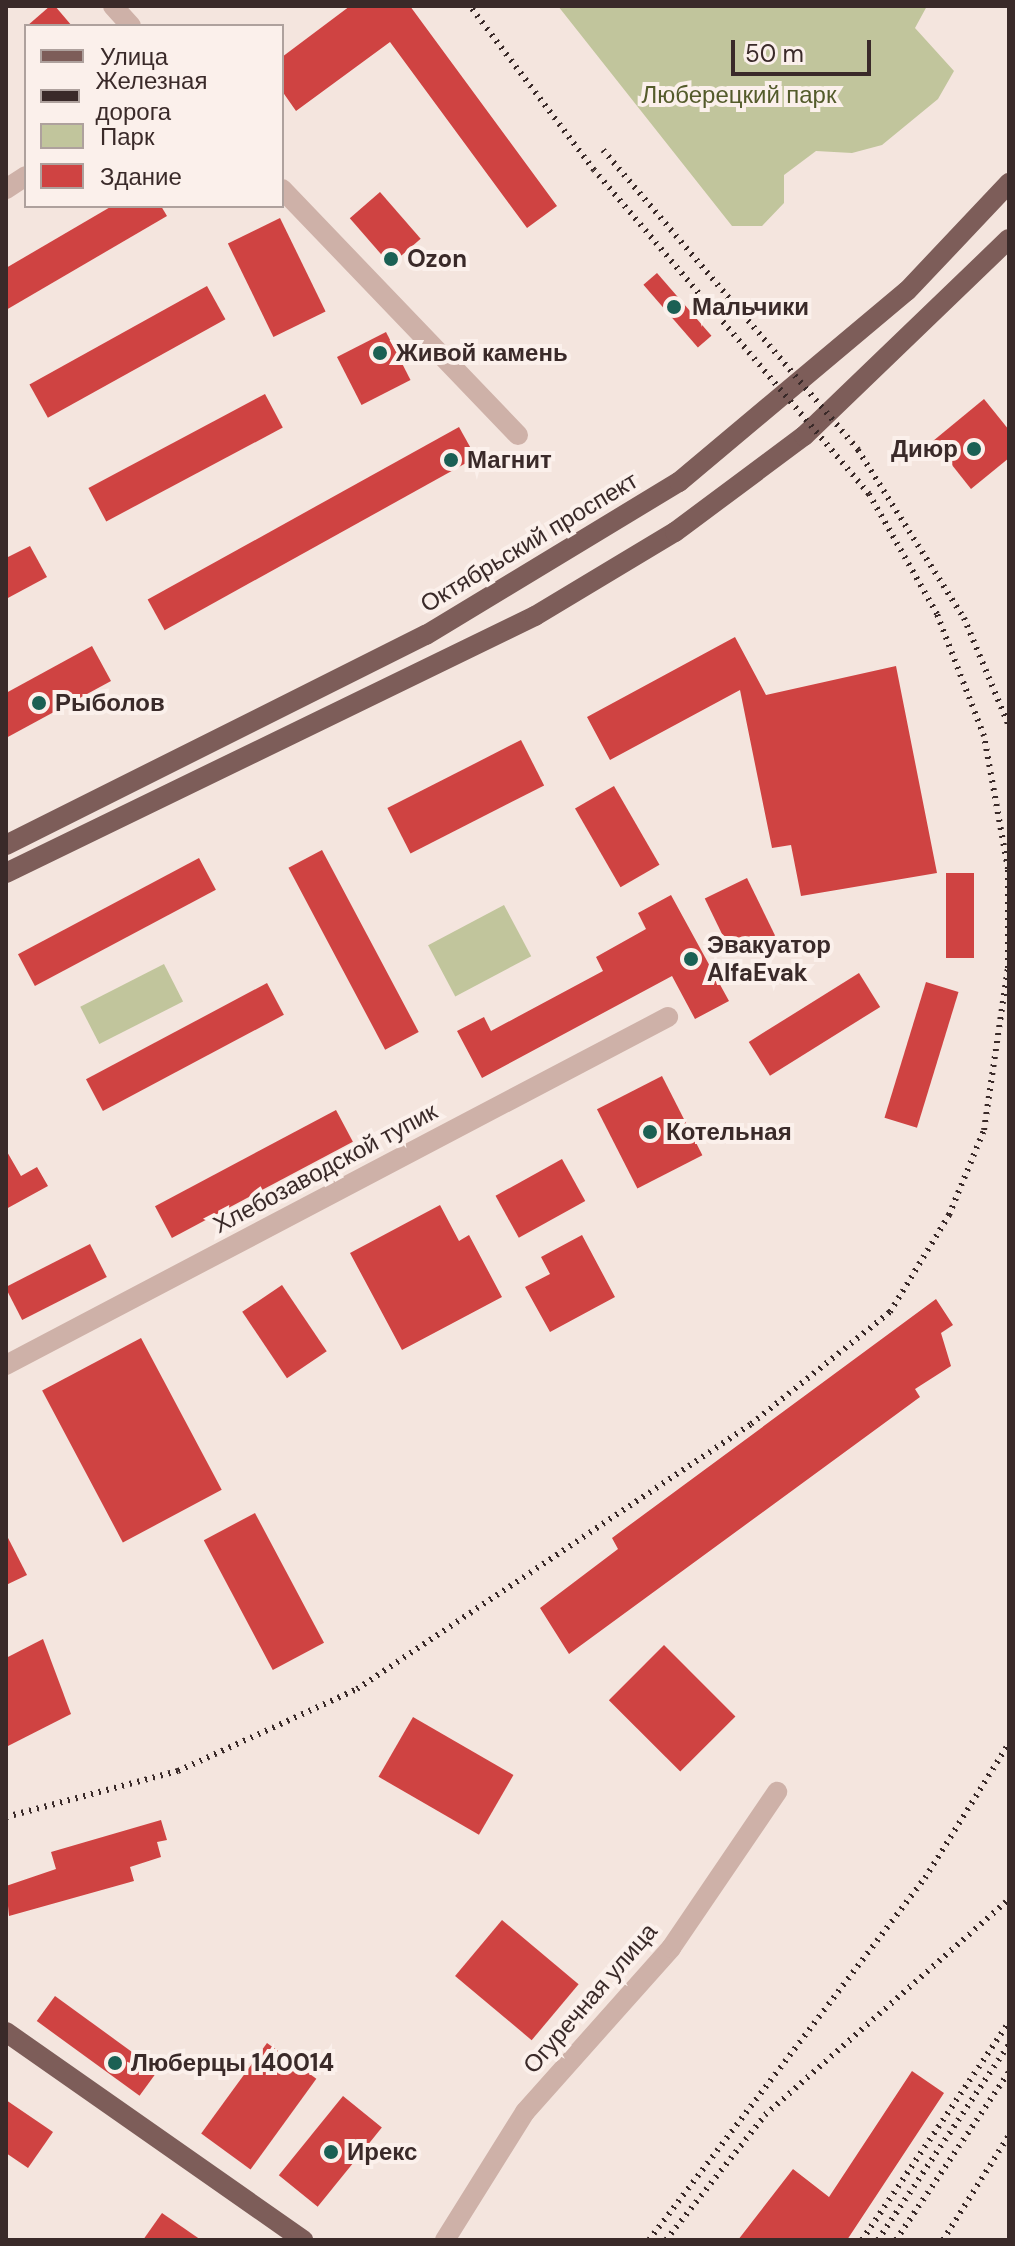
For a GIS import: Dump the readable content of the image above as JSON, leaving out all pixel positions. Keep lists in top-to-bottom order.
{
  "streets": {
    "main road": ["Октябрьский проспект"],
    "street": ["Хлебозаводской тупик", "Огуречная улица"]
  },
  "parks": ["Люберецкий парк"],
  "places": [
    "Ozon",
    "Мальчики",
    "Живой камень",
    "Диюр",
    "Магнит",
    "Рыболов",
    "Эвакуатор AlfaEvak",
    "Котельная",
    "Люберцы 140014",
    "Ирекс"
  ],
  "legend": [
    "Улица",
    "Железная дорога",
    "Парк",
    "Здание"
  ],
  "scale_bar": "50 m"
}
